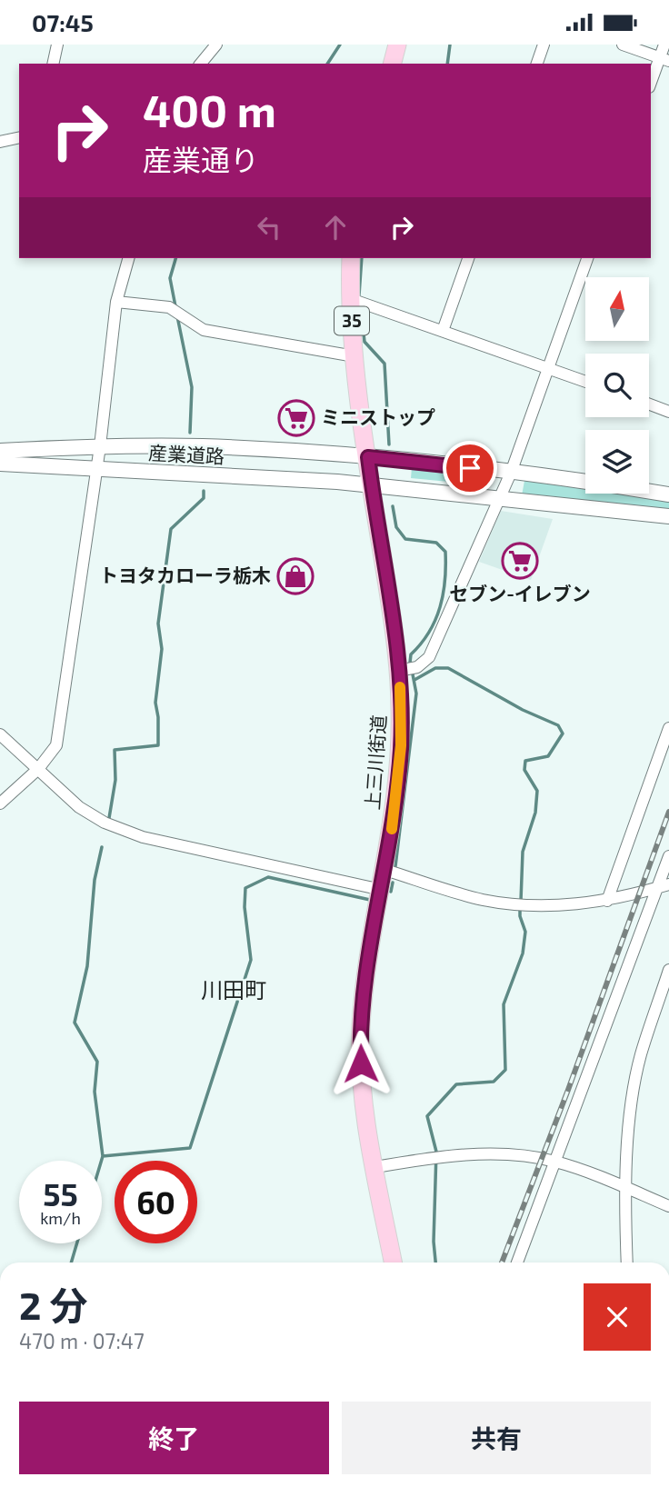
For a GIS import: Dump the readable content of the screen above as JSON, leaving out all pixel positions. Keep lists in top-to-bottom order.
{
  "streets": {
    "main road": ["35", "上三川街道"],
    "street": ["産業道路"]
  },
  "crossings": [
    ["産業道路", "上三川街道"]
  ],
  "districts": ["川田町"],
  "places": {
    "supermarket": ["ミニストップ", "セブン-イレブン"],
    "shop": ["トヨタカローラ栃木"]
  },
  "north": "top",
  "page": {
    "status": "07:45",
    "turn": ["400 m", "産業通り"],
    "speed": "55 km/h",
    "limit": "60",
    "heading": ["2 分", "470 m · 07:47"],
    "buttons": ["終了", "共有"]
  }
}
